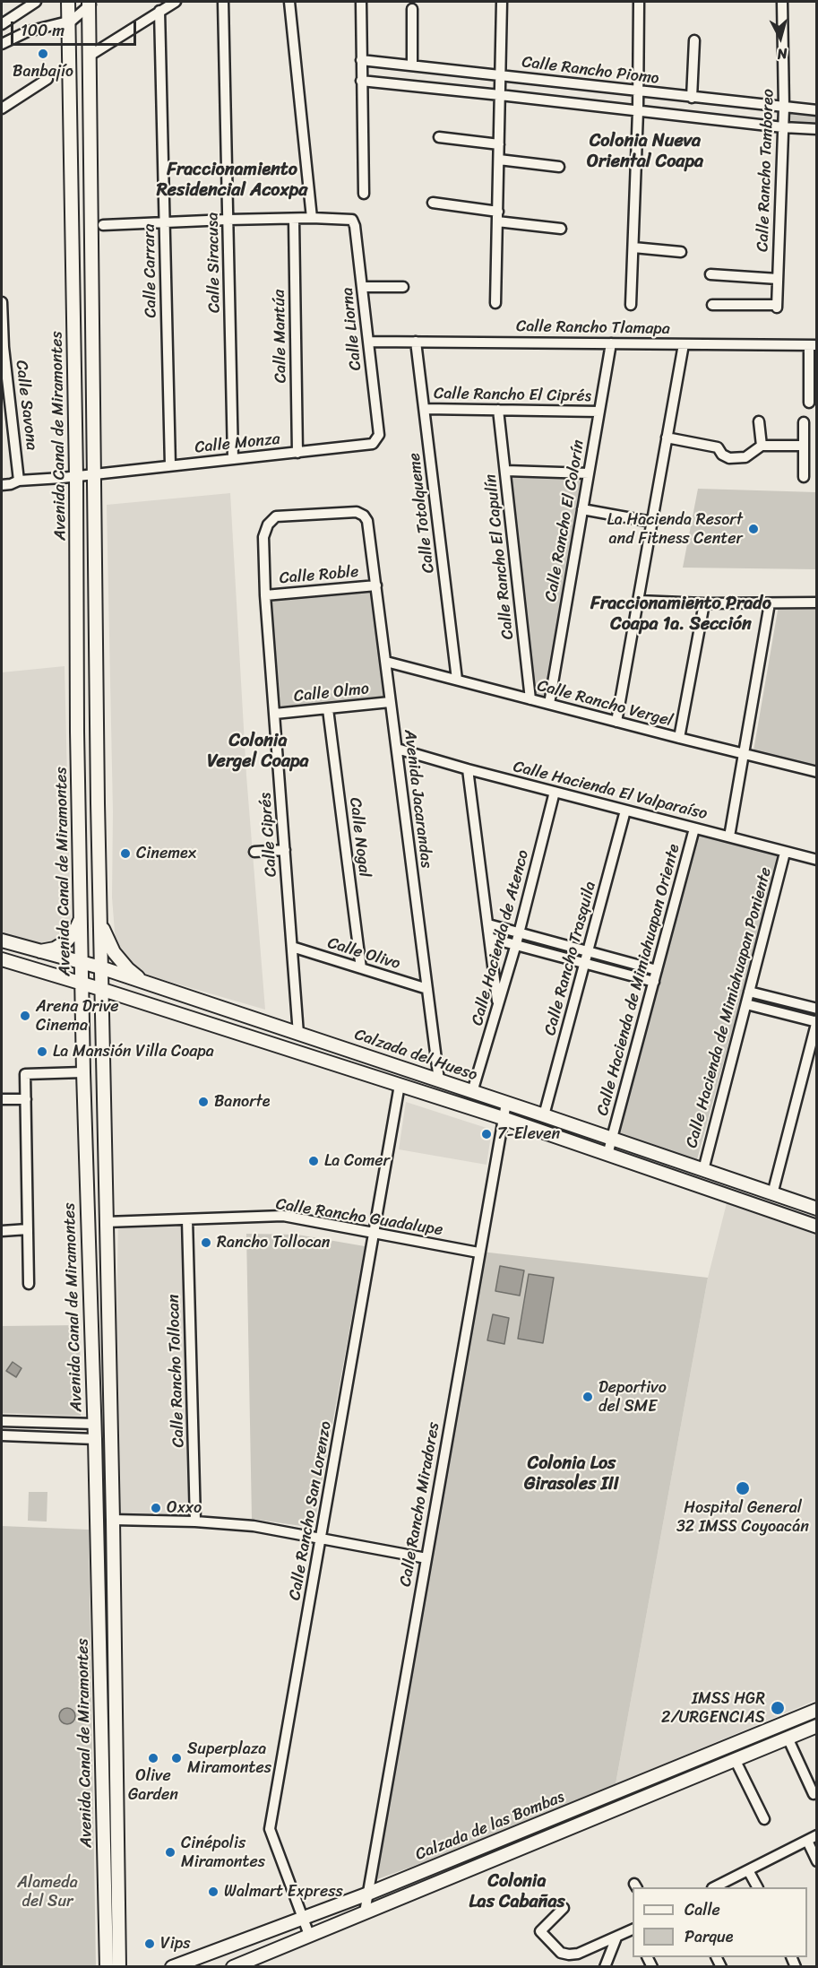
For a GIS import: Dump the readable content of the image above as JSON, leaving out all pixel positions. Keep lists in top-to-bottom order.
{
  "streets": {
    "main road": ["Avenida Canal de Miramontes", "Calzada del Hueso", "Calzada de las Bombas"],
    "street": [
      "Calle Rancho Piomo",
      "Calle Rancho Tamboreo",
      "Calle Siracusa",
      "Calle Carrara",
      "Calle Rancho Tlamapa",
      "Calle Liorna",
      "Calle Mantúa",
      "Calle Rancho El Ciprés",
      "Calle Savona",
      "Calle Monza",
      "Calle Totolqueme",
      "Calle Rancho El Colorín",
      "Calle Rancho El Capulín",
      "Calle Roble",
      "Calle Olmo",
      "Calle Rancho Vergel",
      "Calle Hacienda El Valparaíso",
      "Avenida Jacarandas",
      "Calle Ciprés",
      "Calle Nogal",
      "Calle Hacienda de Atenco",
      "Calle Olivo",
      "Calle Rancho Trasquila",
      "Calle Hacienda de Mimiahuapan Oriente",
      "Calle Hacienda de Mimiahuapan Poniente",
      "Calle Rancho Guadalupe",
      "Calle Rancho Tollocan",
      "Calle Rancho Miradores",
      "Calle Rancho San Lorenzo"
    ]
  },
  "crossings": [
    ["Calle Rancho Piomo", "Calle Rancho Tamboreo"],
    ["Calle Siracusa", "Calle Monza"],
    ["Calle Carrara", "Calle Monza"],
    ["Calle Rancho Tlamapa", "Calle Liorna"],
    ["Calle Rancho Tlamapa", "Calle Totolqueme"],
    ["Calle Rancho Tlamapa", "Calle Rancho El Colorín"],
    ["Calle Liorna", "Calle Monza"],
    ["Calle Mantúa", "Calle Monza"],
    ["Calle Rancho El Ciprés", "Calle Totolqueme"],
    ["Calle Rancho El Ciprés", "Calle Rancho El Colorín"],
    ["Calle Rancho El Ciprés", "Calle Rancho El Capulín"],
    ["Calle Savona", "Calle Monza"],
    ["Avenida Canal de Miramontes", "Calle Monza"],
    ["Avenida Canal de Miramontes", "Calzada del Hueso"],
    ["Avenida Canal de Miramontes", "Calle Rancho Guadalupe"],
    ["Calle Totolqueme", "Calle Rancho Vergel"],
    ["Calle Rancho El Colorín", "Calle Rancho Vergel"],
    ["Calle Rancho El Capulín", "Calle Rancho Vergel"],
    ["Calle Roble", "Avenida Jacarandas"],
    ["Calle Roble", "Calle Ciprés"],
    ["Calle Olmo", "Avenida Jacarandas"],
    ["Calle Olmo", "Calle Ciprés"],
    ["Calle Olmo", "Calle Nogal"],
    ["Calle Rancho Vergel", "Avenida Jacarandas"],
    ["Calle Hacienda El Valparaíso", "Avenida Jacarandas"],
    ["Calle Hacienda El Valparaíso", "Calle Hacienda de Atenco"],
    ["Calle Hacienda El Valparaíso", "Calle Rancho Trasquila"],
    ["Calle Hacienda El Valparaíso", "Calle Hacienda de Mimiahuapan Oriente"],
    ["Calle Hacienda El Valparaíso", "Calle Hacienda de Mimiahuapan Poniente"],
    ["Avenida Jacarandas", "Calle Ciprés"],
    ["Avenida Jacarandas", "Calle Olivo"],
    ["Avenida Jacarandas", "Calzada del Hueso"],
    ["Calle Ciprés", "Calle Olivo"],
    ["Calle Ciprés", "Calzada del Hueso"],
    ["Calle Nogal", "Calle Olivo"],
    ["Calle Hacienda de Atenco", "Calzada del Hueso"],
    ["Calle Rancho Trasquila", "Calzada del Hueso"],
    ["Calle Hacienda de Mimiahuapan Oriente", "Calzada del Hueso"],
    ["Calle Hacienda de Mimiahuapan Poniente", "Calzada del Hueso"],
    ["Calzada del Hueso", "Calle Rancho Miradores"],
    ["Calzada del Hueso", "Calle Rancho San Lorenzo"],
    ["Calle Rancho Guadalupe", "Calle Rancho Tollocan"],
    ["Calle Rancho Guadalupe", "Calle Rancho Miradores"],
    ["Calle Rancho Guadalupe", "Calle Rancho San Lorenzo"],
    ["Calle Rancho Miradores", "Calzada de las Bombas"],
    ["Calle Rancho San Lorenzo", "Calzada de las Bombas"]
  ],
  "districts": [
    "Colonia Nueva Oriental Coapa",
    "Fraccionamiento Residencial Acoxpa",
    "Fraccionamiento Prado Coapa 1a. Sección",
    "Colonia Vergel Coapa",
    "Colonia Los Girasoles III",
    "Colonia Las Cabañas"
  ],
  "parks": ["Alameda del Sur"],
  "places": [
    "Banbajío",
    "La Hacienda Resort and Fitness Center",
    "Cinemex",
    "Arena Drive Cinema",
    "La Mansión Villa Coapa",
    "Banorte",
    "7-Eleven",
    "La Comer",
    "Rancho Tollocan",
    "Deportivo del SME",
    "Hospital General 32 IMSS Coyoacán",
    "Oxxo",
    "IMSS HGR 2/URGENCIAS",
    "Olive Garden",
    "Superplaza Miramontes",
    "Cinépolis Miramontes",
    "Walmart Express",
    "Vips"
  ],
  "legend": ["Calle", "Parque"],
  "scale_bar": "100 m",
  "north": "bottom"
}
